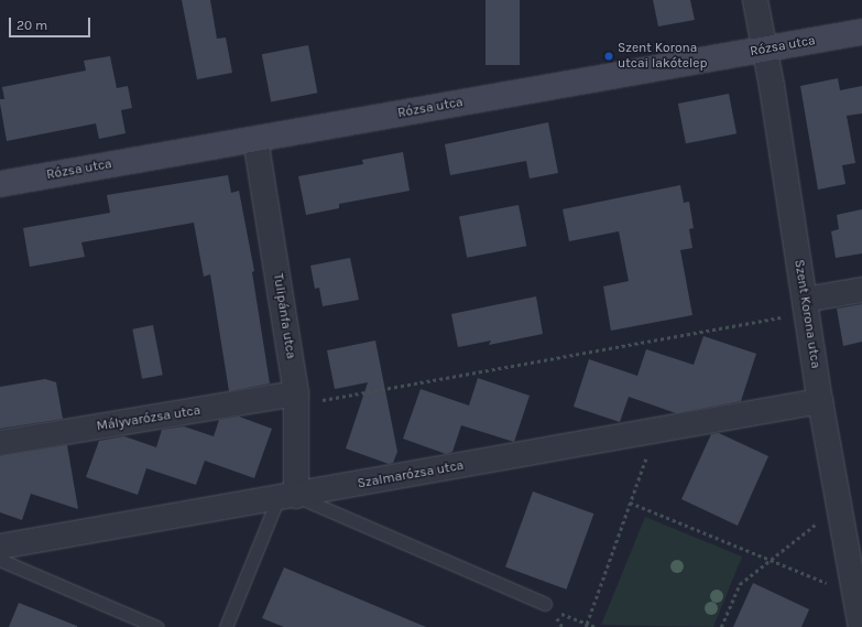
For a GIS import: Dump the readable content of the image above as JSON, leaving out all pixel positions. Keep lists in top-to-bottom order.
{
  "streets": {
    "street": [
      "Rózsa utca",
      "Szent Korona utca",
      "Tulipánfa utca",
      "Mályvarózsa utca",
      "Szalmarózsa utca"
    ]
  },
  "crossings": [
    ["Rózsa utca", "Szent Korona utca"],
    ["Rózsa utca", "Tulipánfa utca"],
    ["Szent Korona utca", "Szalmarózsa utca"],
    ["Tulipánfa utca", "Mályvarózsa utca"],
    ["Tulipánfa utca", "Szalmarózsa utca"]
  ],
  "places": ["Szent Korona utcai lakótelep"],
  "scale_bar": "20 m"
}
